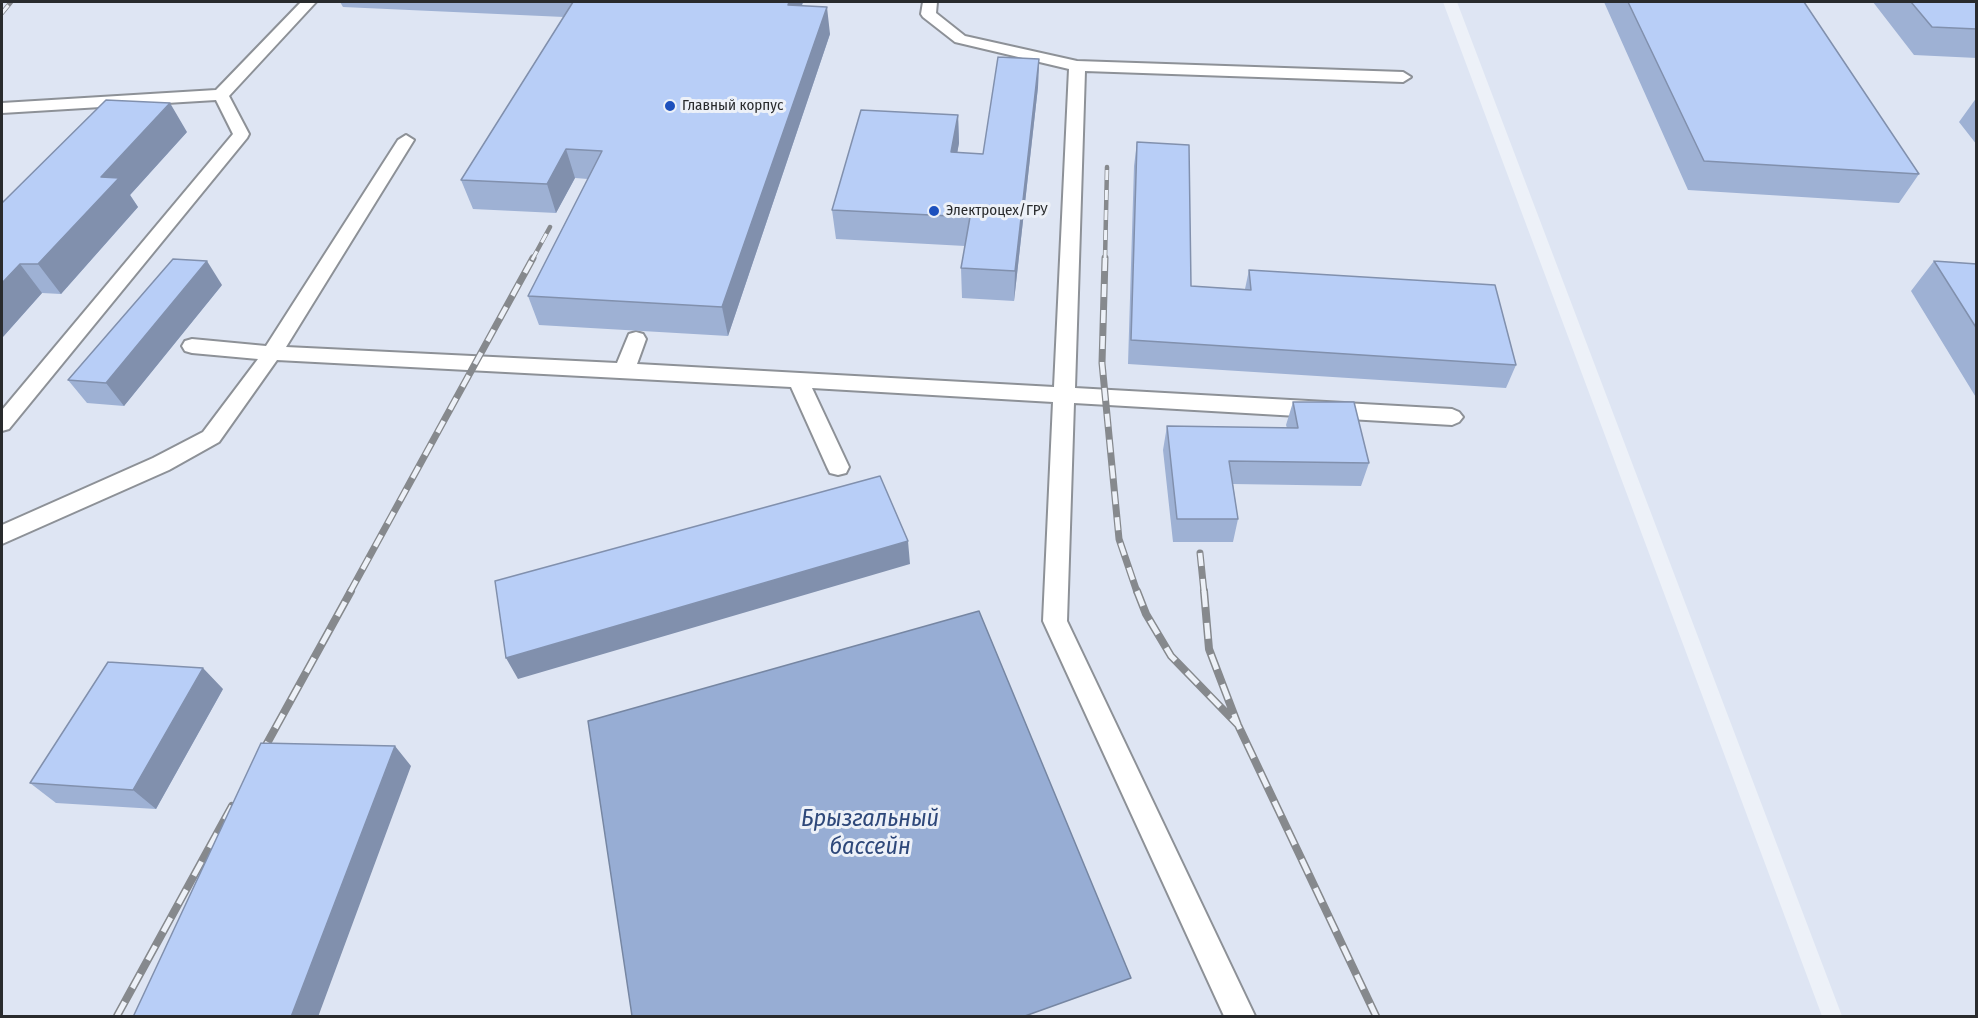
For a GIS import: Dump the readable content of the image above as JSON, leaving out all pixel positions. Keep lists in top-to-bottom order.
{
  "water": ["Брызгальный бассейн"],
  "places": ["Главный корпус", "Электроцех/ГРУ"]
}
